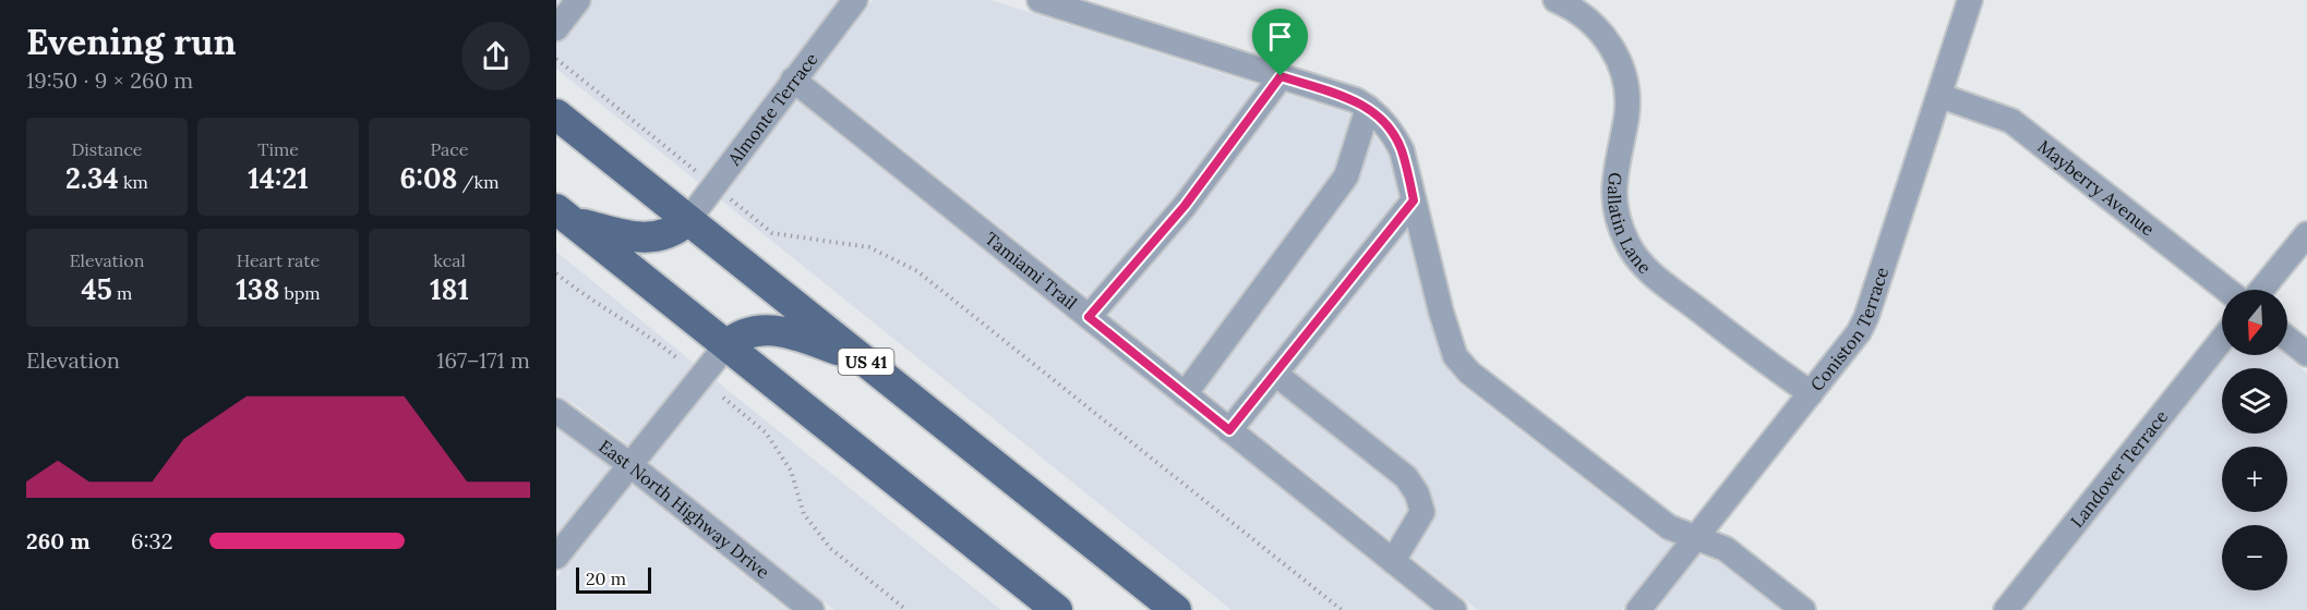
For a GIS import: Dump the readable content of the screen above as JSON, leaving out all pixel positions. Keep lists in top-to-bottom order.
{
  "streets": {
    "main road": ["US 41"],
    "street": [
      "Almonte Terrace",
      "Mayberry Avenue",
      "Gallatin Lane",
      "Tamiami Trail",
      "Coniston Terrace",
      "Landover Terrace",
      "East North Highway Drive"
    ]
  },
  "crossings": [
    ["Almonte Terrace", "Tamiami Trail"],
    ["Almonte Terrace", "US 41"],
    ["Mayberry Avenue", "Coniston Terrace"],
    ["Gallatin Lane", "Coniston Terrace"]
  ],
  "scale_bar": "20 m",
  "north": "bottom",
  "page": {
    "heading": ["Evening run", "19:50 · 9 × 260 m"],
    "stats": [
      ["Distance", "2.34 km"],
      ["Time", "14:21"],
      ["Pace", "6:08 /km"],
      ["Elevation", "45 m"],
      ["Heart rate", "138 bpm"],
      ["kcal", "181"]
    ],
    "map_buttons": ["+", "−"],
    "chart": ["Elevation", "167–171 m"],
    "list": [
      {
        "name": "260 m",
        "note": "6:32"
      }
    ],
    "scale": "20 m"
  }
}
